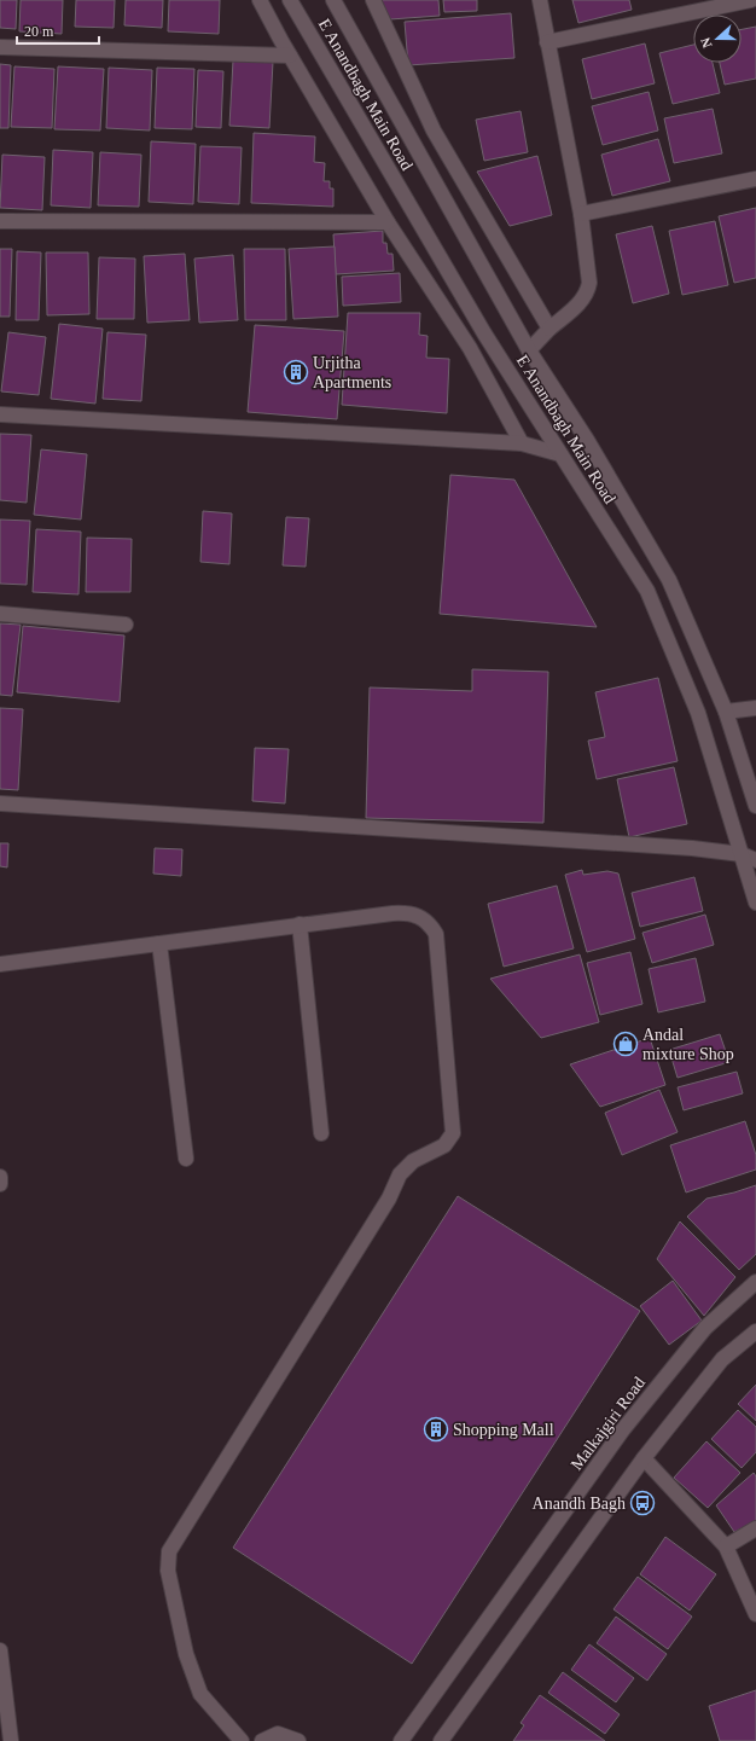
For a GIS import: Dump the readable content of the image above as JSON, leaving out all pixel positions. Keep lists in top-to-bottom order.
{
  "streets": {
    "street": ["E Anandbagh Main Road", "Malkajgiri Road"]
  },
  "places": {
    "building": ["Urjitha Apartments", "Shopping Mall"],
    "shop": ["Andal mixture Shop"],
    "bus stop": ["Anandh Bagh"]
  },
  "scale_bar": "20 m",
  "north": "left"
}
